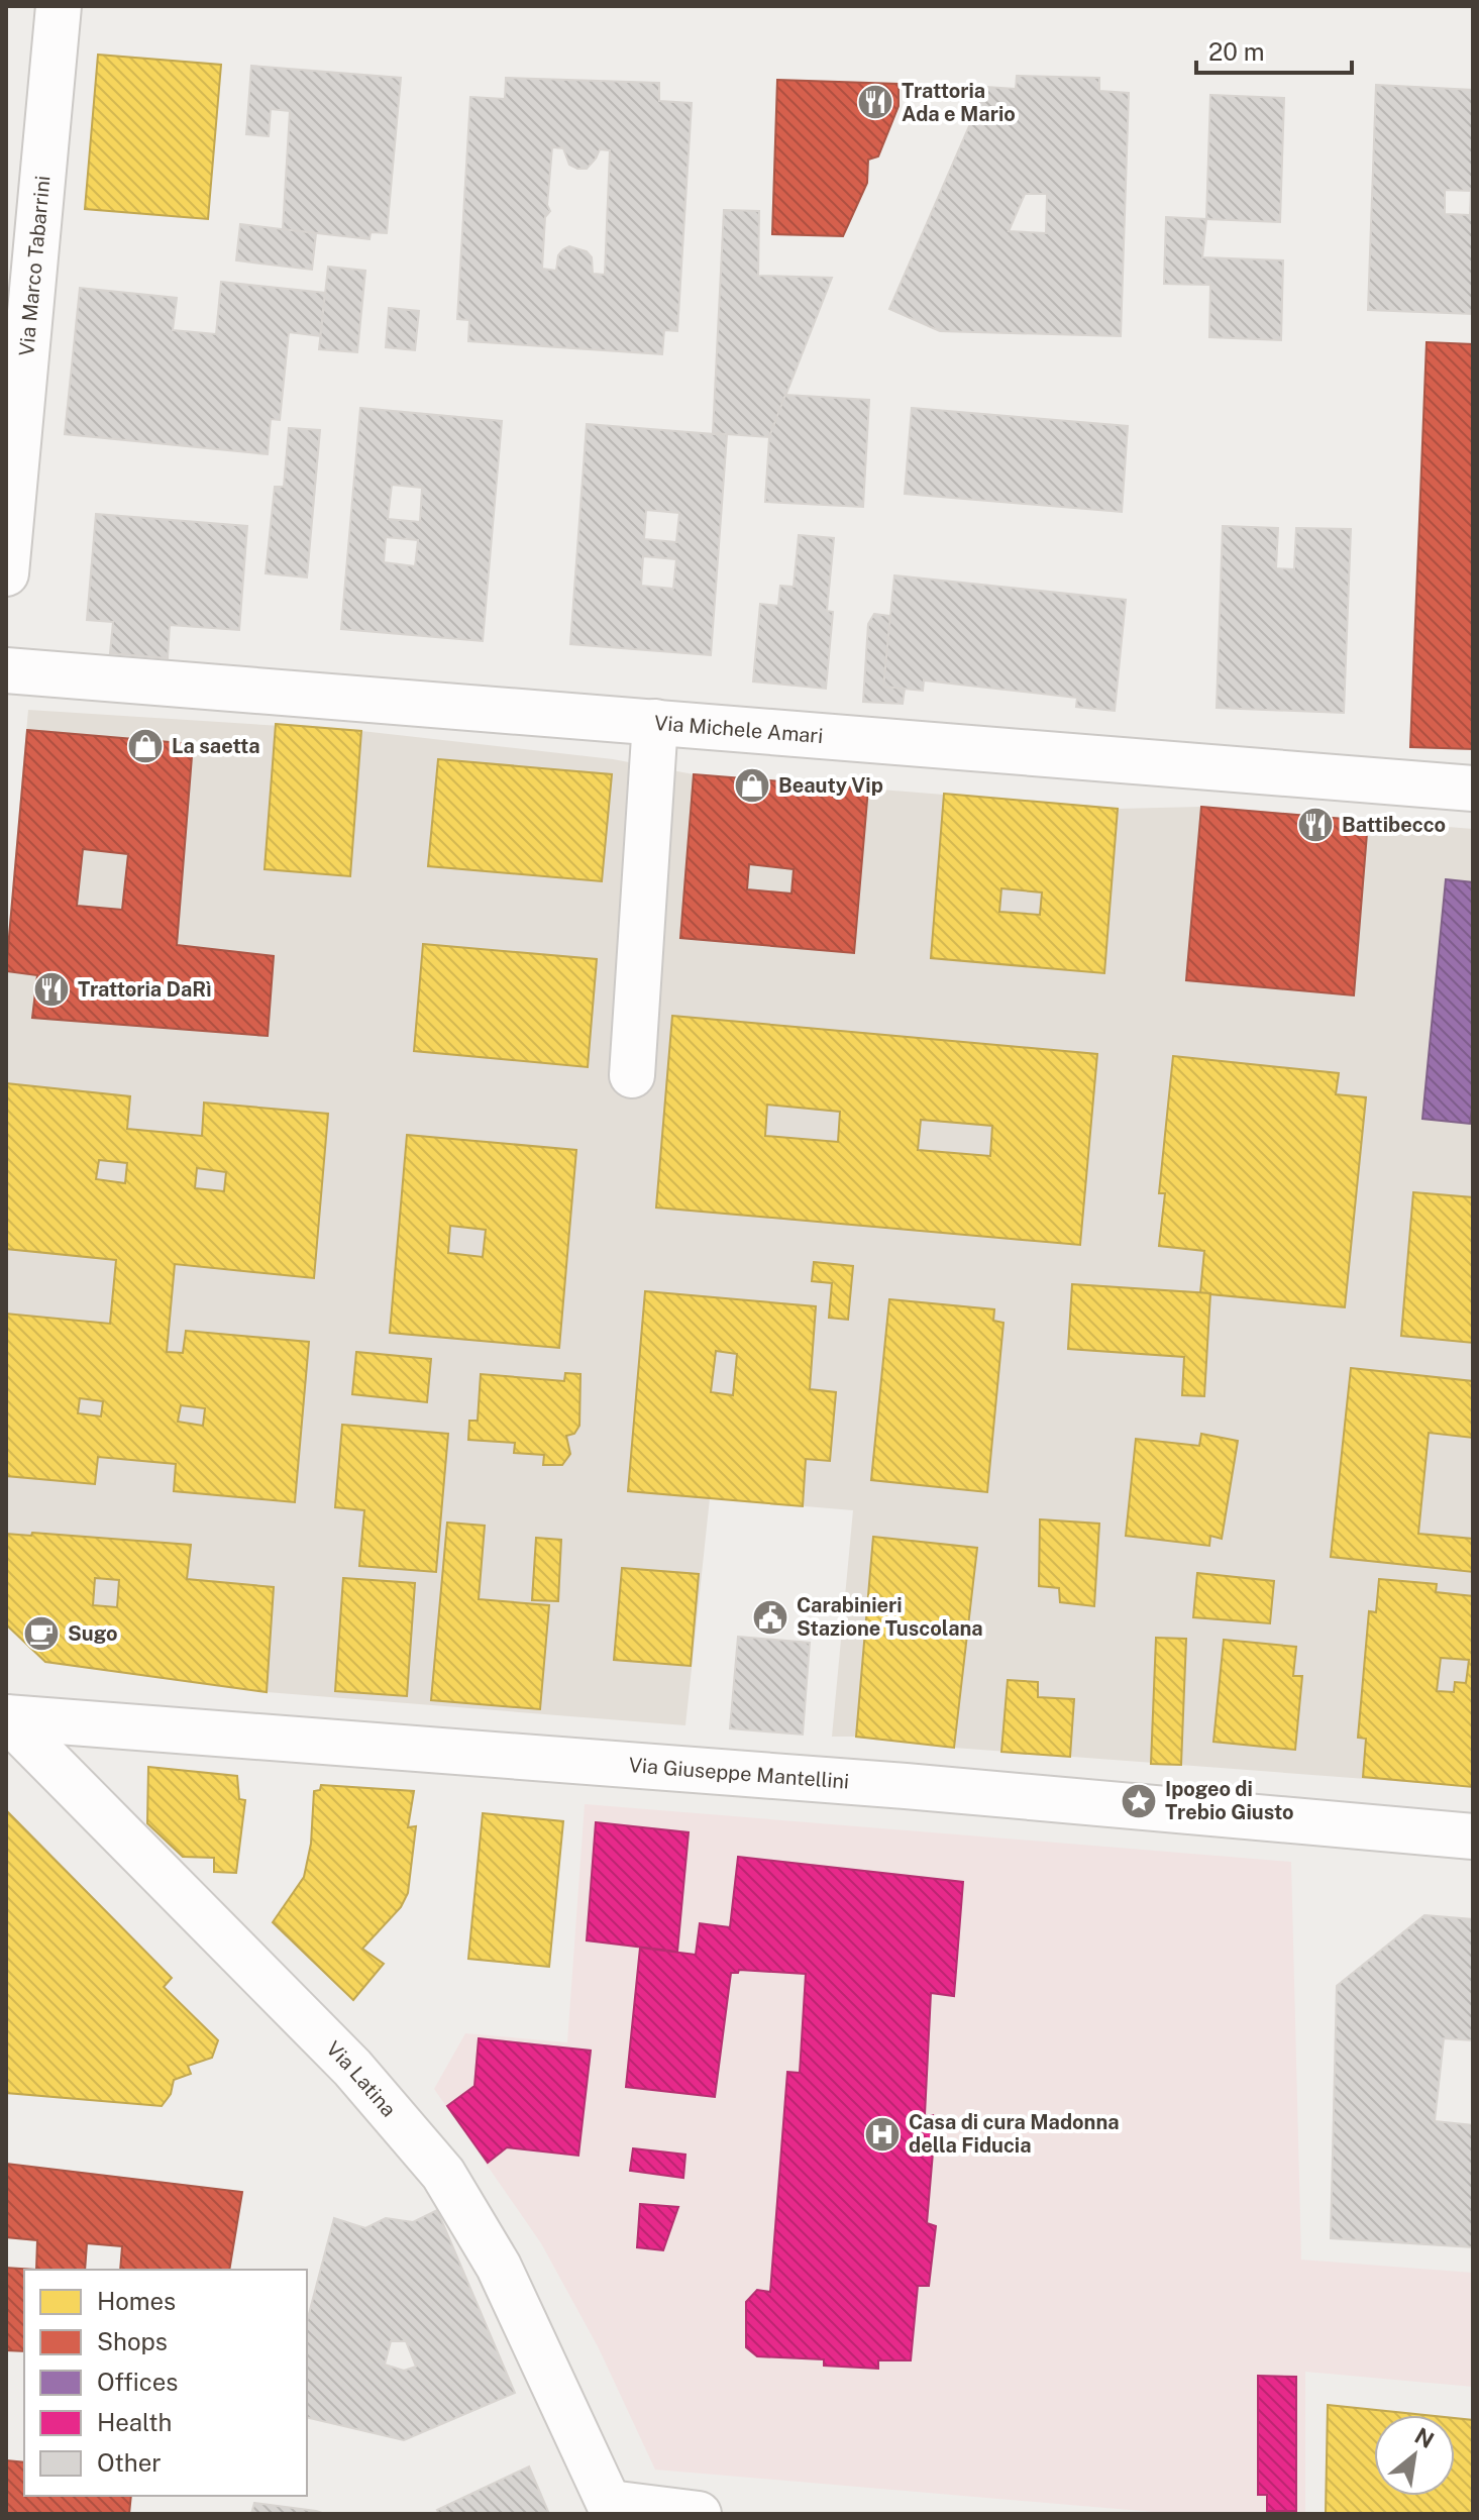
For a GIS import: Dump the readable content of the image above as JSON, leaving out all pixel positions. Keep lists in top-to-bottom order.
{
  "streets": {
    "street": [
      "Via Marco Tabarrini",
      "Via Michele Amari",
      "Via Giuseppe Mantellini",
      "Via Latina"
    ]
  },
  "crossings": [
    ["Via Giuseppe Mantellini", "Via Latina"]
  ],
  "places": {
    "restaurant": ["Trattoria Ada e Mario", "Battibecco", "Trattoria DaRì"],
    "shop": ["La saetta", "Beauty Vip"],
    "public building": ["Carabinieri Stazione Tuscolana"],
    "cafe": ["Sugo"],
    "place": ["Ipogeo di Trebio Giusto"],
    "hospital": ["Casa di cura Madonna della Fiducia"]
  },
  "legend": [
    "Homes",
    "Shops",
    "Offices",
    "Health",
    "Other"
  ],
  "scale_bar": "20 m",
  "north": "top right"
}
